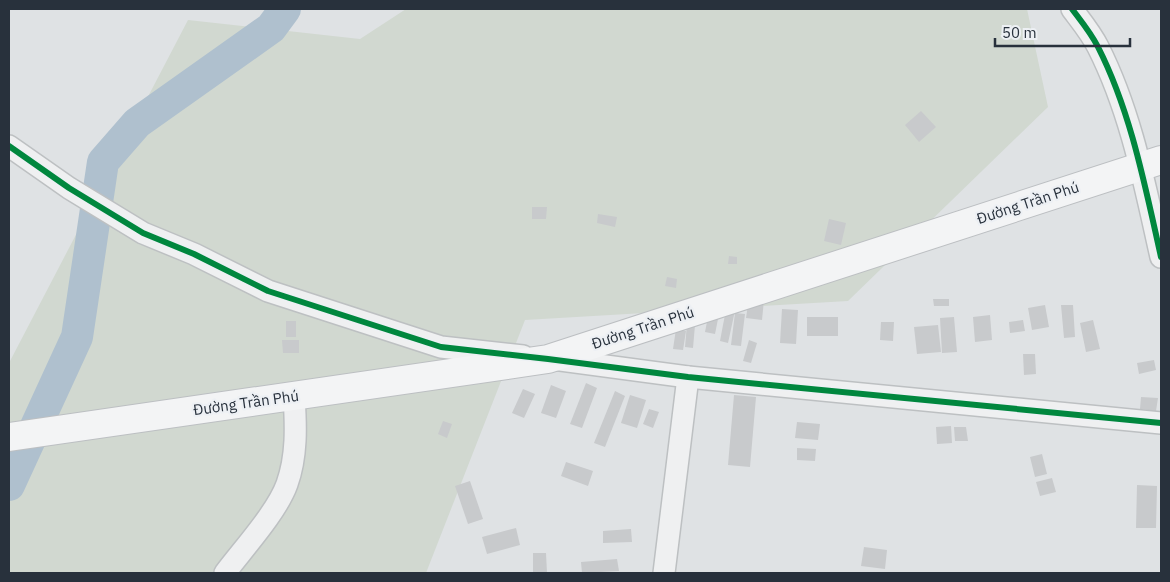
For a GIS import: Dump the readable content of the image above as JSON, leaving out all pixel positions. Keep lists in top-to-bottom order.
{
  "streets": {
    "main road": ["Đường Trần Phú"]
  },
  "scale_bar": "50 m"
}
